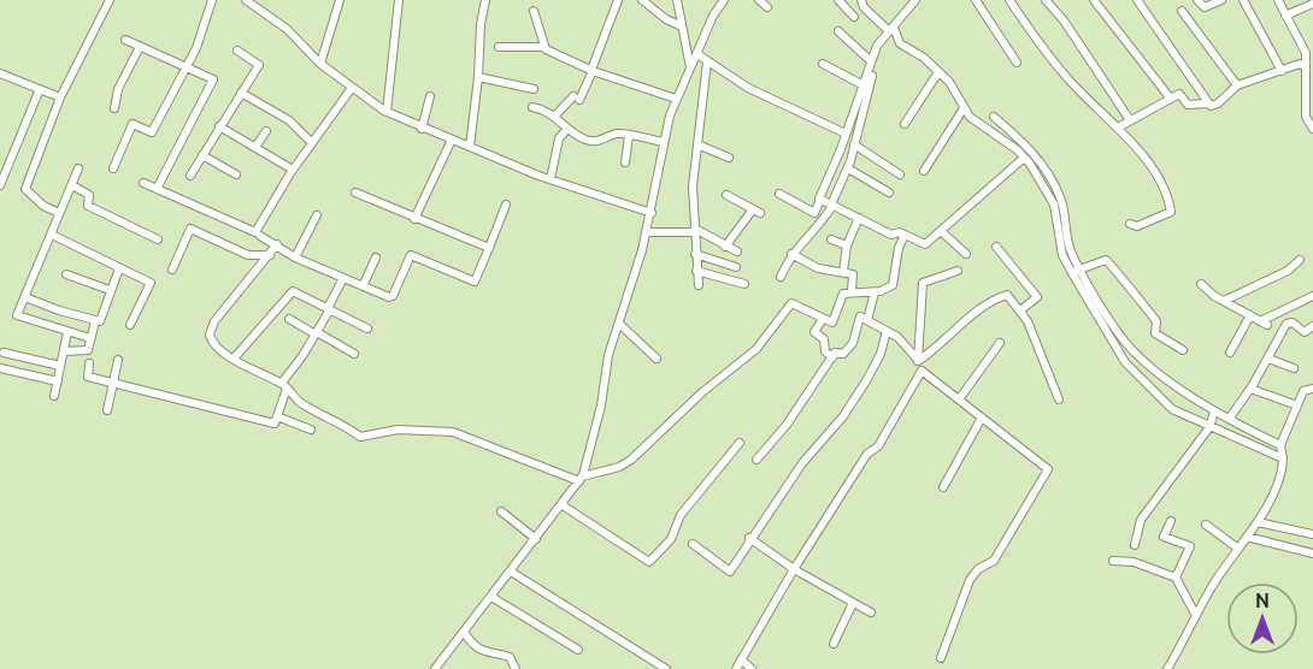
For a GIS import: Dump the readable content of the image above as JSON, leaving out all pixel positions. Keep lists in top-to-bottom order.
{
  "north": "top"
}
